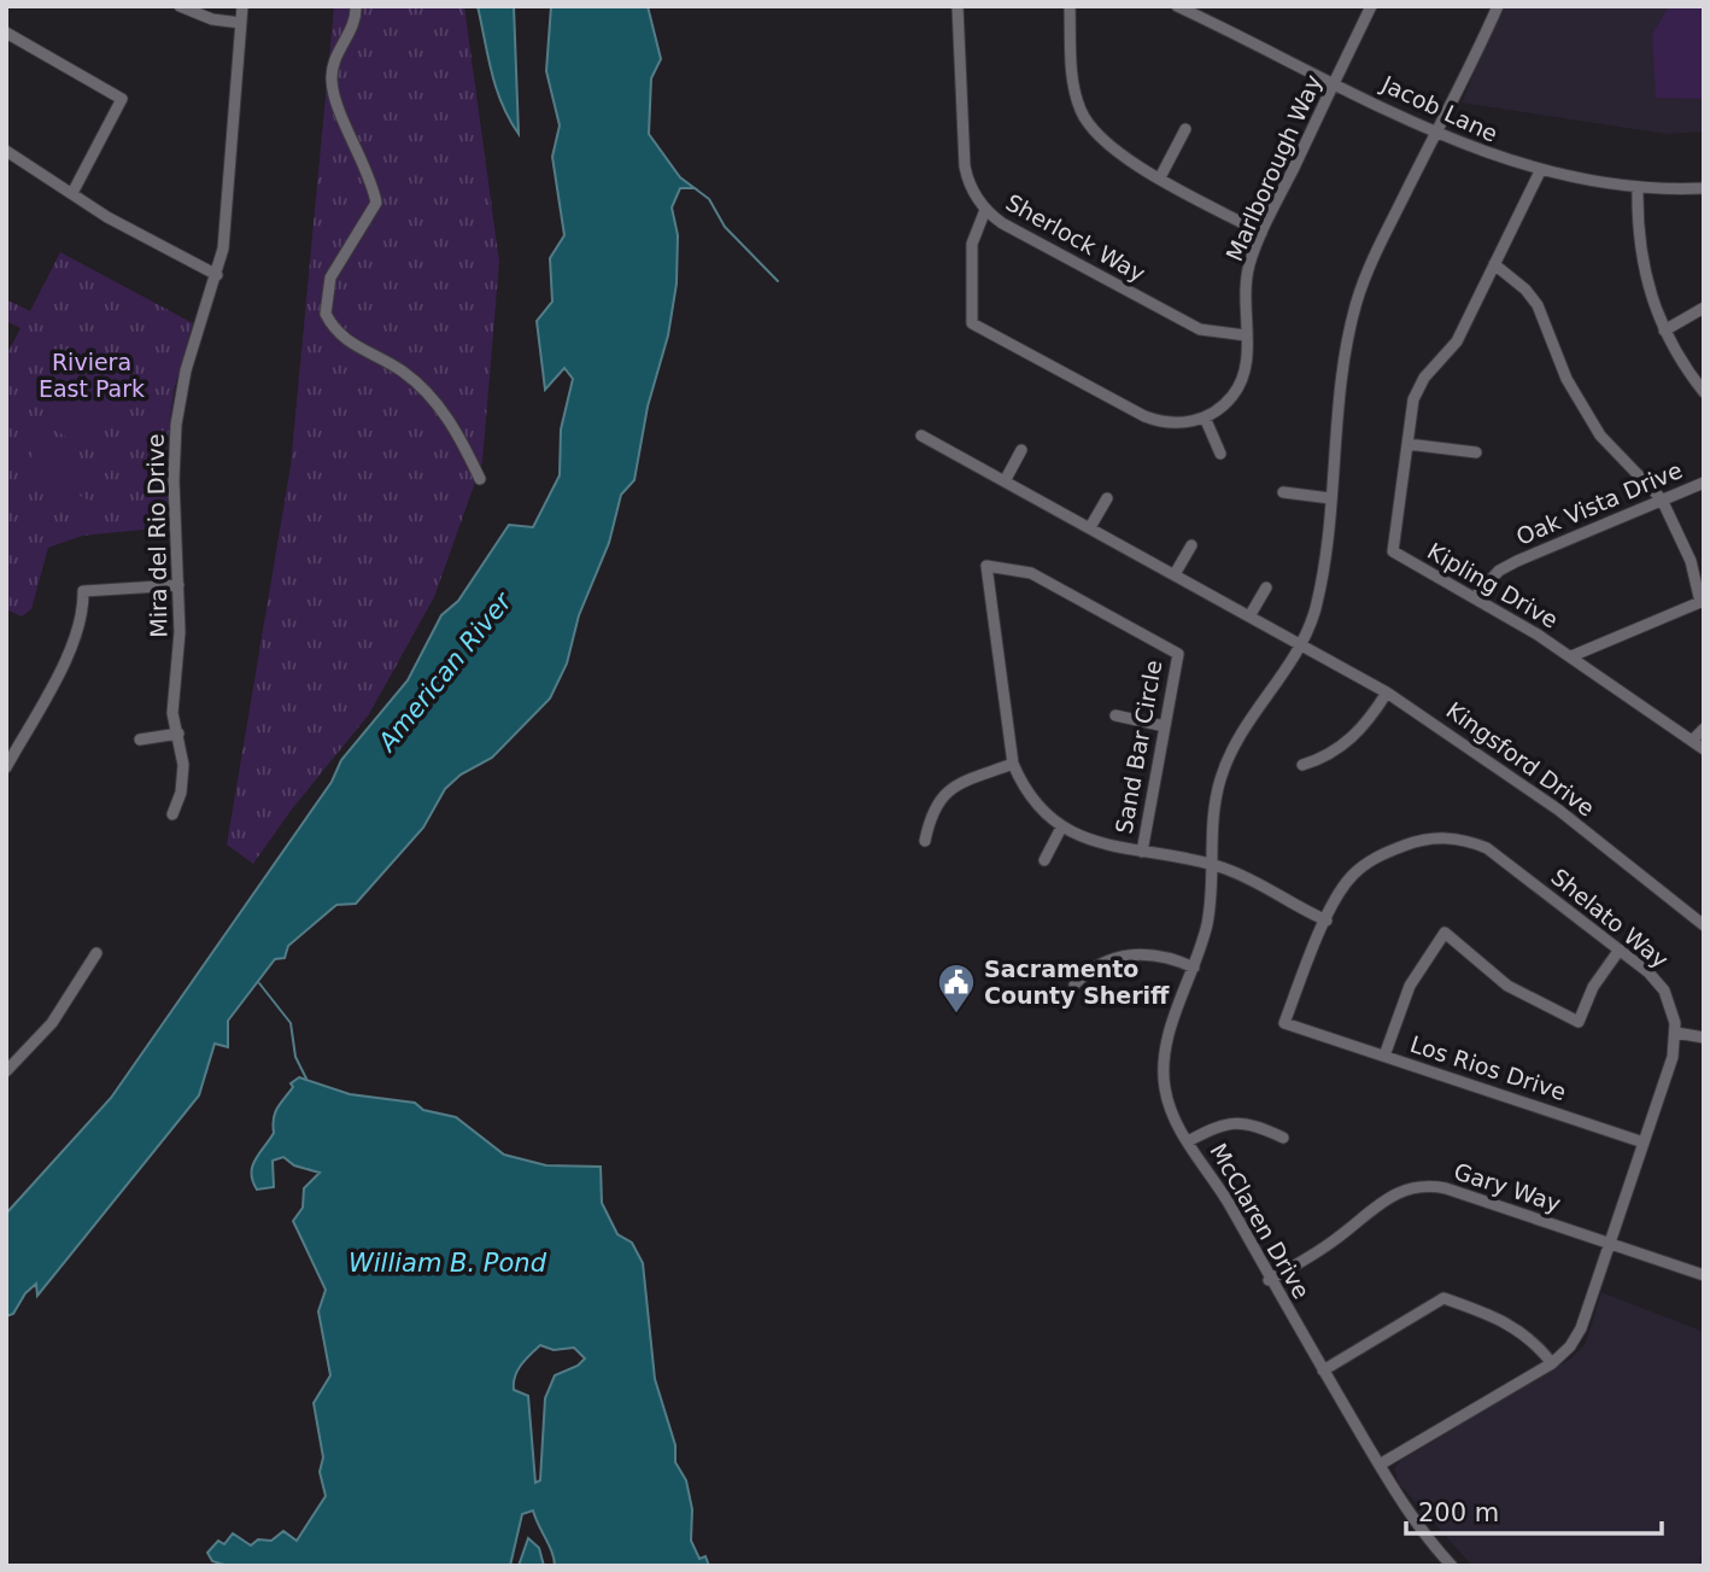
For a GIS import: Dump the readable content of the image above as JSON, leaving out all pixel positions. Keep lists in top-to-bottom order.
{
  "streets": {
    "street": [
      "Jacob Lane",
      "Marlborough Way",
      "Sherlock Way",
      "Oak Vista Drive",
      "Mira del Rio Drive",
      "Kipling Drive",
      "Sand Bar Circle",
      "Kingsford Drive",
      "Shelato Way",
      "Los Rios Drive",
      "Gary Way",
      "McClaren Drive"
    ]
  },
  "crossings": [
    ["Jacob Lane", "Marlborough Way"],
    ["Jacob Lane", "Kipling Drive"],
    ["Jacob Lane", "McClaren Drive"],
    ["Marlborough Way", "Sherlock Way"],
    ["Oak Vista Drive", "Kipling Drive"],
    ["Kingsford Drive", "McClaren Drive"],
    ["Shelato Way", "Los Rios Drive"],
    ["Shelato Way", "Gary Way"],
    ["Shelato Way", "McClaren Drive"],
    ["Gary Way", "McClaren Drive"]
  ],
  "water": ["American River", "William B. Pond"],
  "parks": ["Riviera East Park"],
  "places": {
    "public building": ["Sacramento County Sheriff"]
  },
  "scale_bar": "200 m"
}
